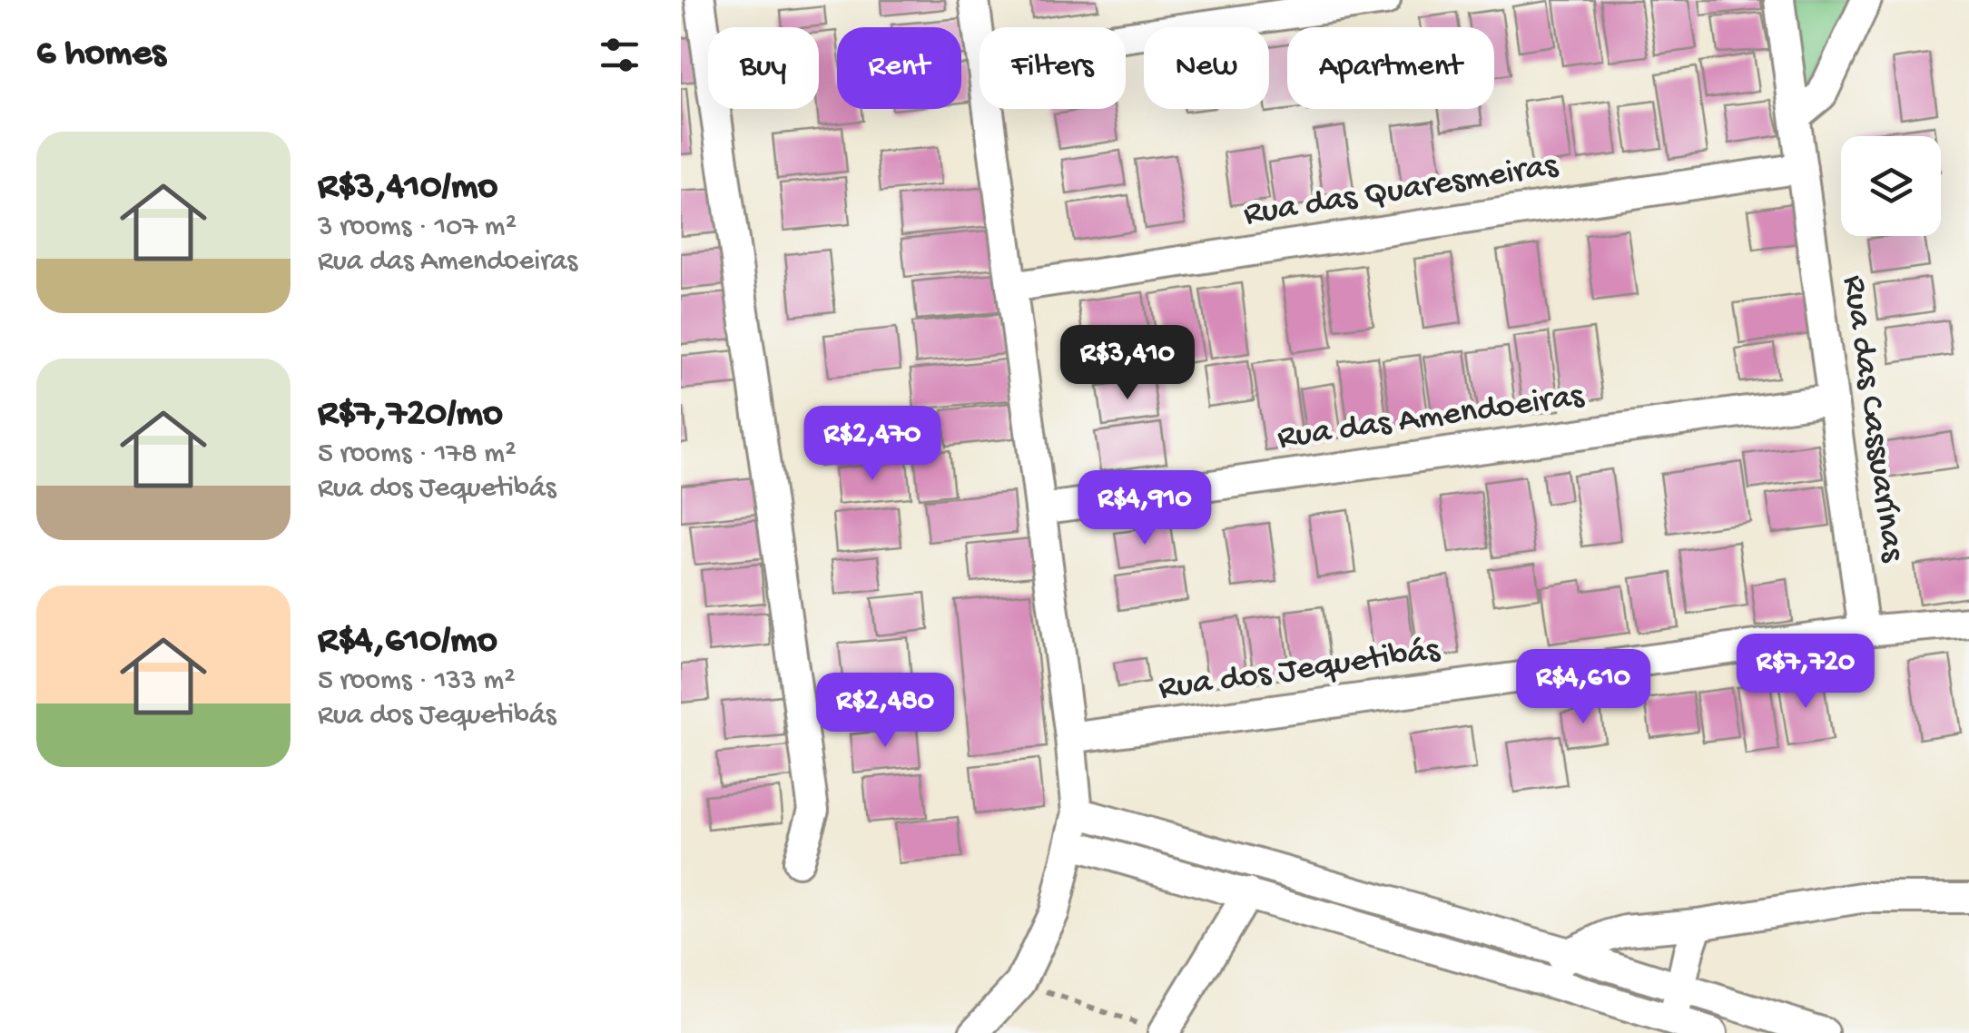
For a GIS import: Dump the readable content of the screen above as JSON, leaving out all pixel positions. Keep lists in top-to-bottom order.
{
  "streets": {
    "street": [
      "Rua das Quaresmeiras",
      "Rua das Amendoeiras",
      "Rua das Cassuarínas",
      "Rua dos Jequetibás"
    ]
  },
  "crossings": [
    ["Rua das Quaresmeiras", "Rua das Cassuarínas"],
    ["Rua das Amendoeiras", "Rua das Cassuarínas"],
    ["Rua das Cassuarínas", "Rua dos Jequetibás"]
  ],
  "page": {
    "heading": "6 homes",
    "chip": [
      "Buy",
      "Rent",
      "Filters",
      "New",
      "Apartment"
    ],
    "list": [
      {
        "name": "R$3,410/mo",
        "note": "3 rooms · 107 m² · Rua das Amendoeiras"
      },
      {
        "name": "R$7,720/mo",
        "note": "5 rooms · 178 m² · Rua dos Jequetibás"
      },
      {
        "name": "R$4,610/mo",
        "note": "5 rooms · 133 m² · Rua dos Jequetibás"
      }
    ],
    "price": [
      "R$3,410",
      "R$2,470",
      "R$4,910",
      "R$7,720",
      "R$4,610",
      "R$2,480"
    ]
  }
}
